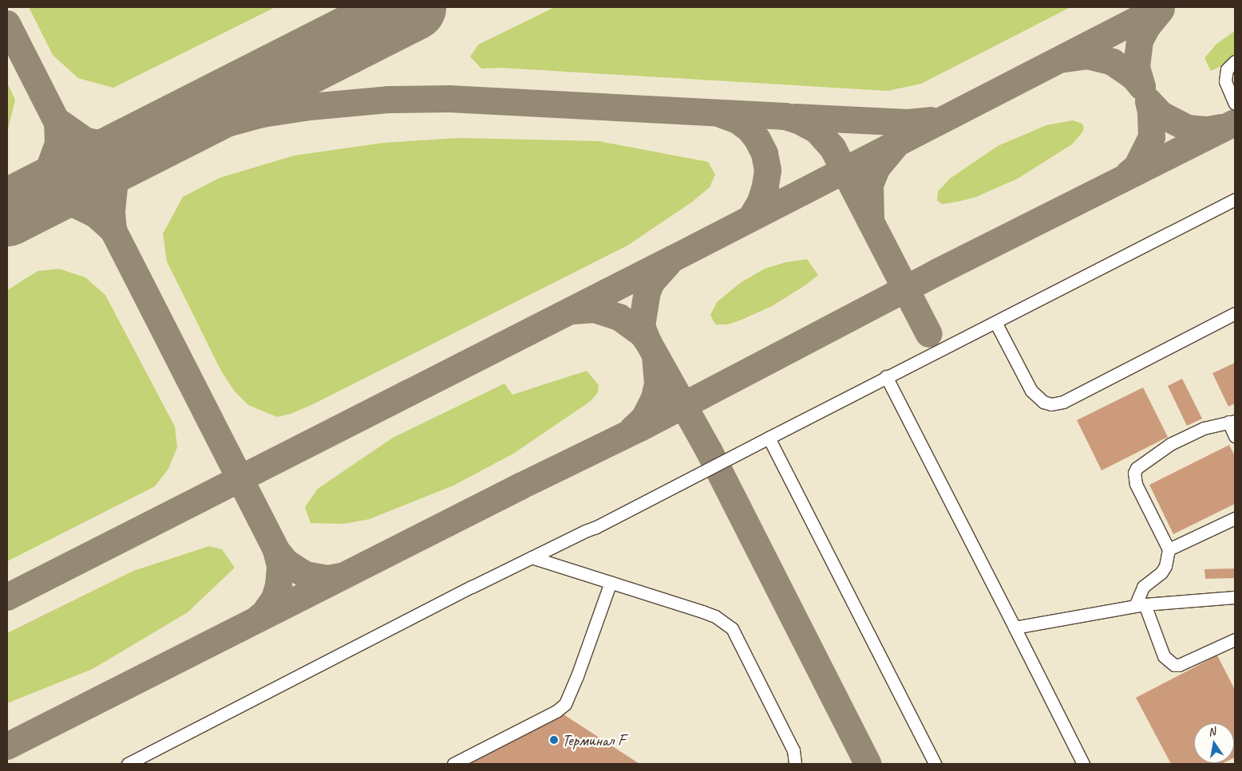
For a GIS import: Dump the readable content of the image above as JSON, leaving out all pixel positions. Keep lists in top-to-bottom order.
{
  "places": ["Терминал F"],
  "north": "top"
}
